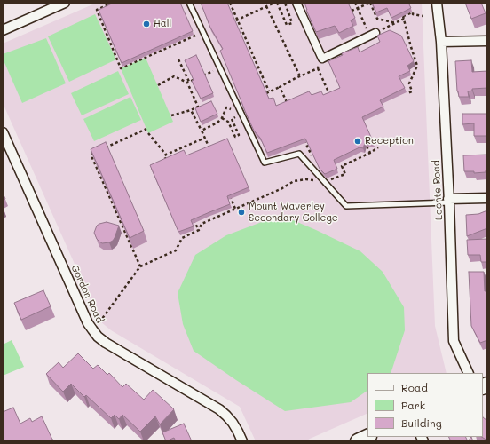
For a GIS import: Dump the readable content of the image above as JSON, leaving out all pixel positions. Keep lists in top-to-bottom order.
{
  "streets": {
    "street": ["Lechte Road", "Gordon Road"]
  },
  "places": ["Hall", "Reception", "Mount Waverley Secondary College"],
  "legend": ["Road", "Park", "Building"]
}
